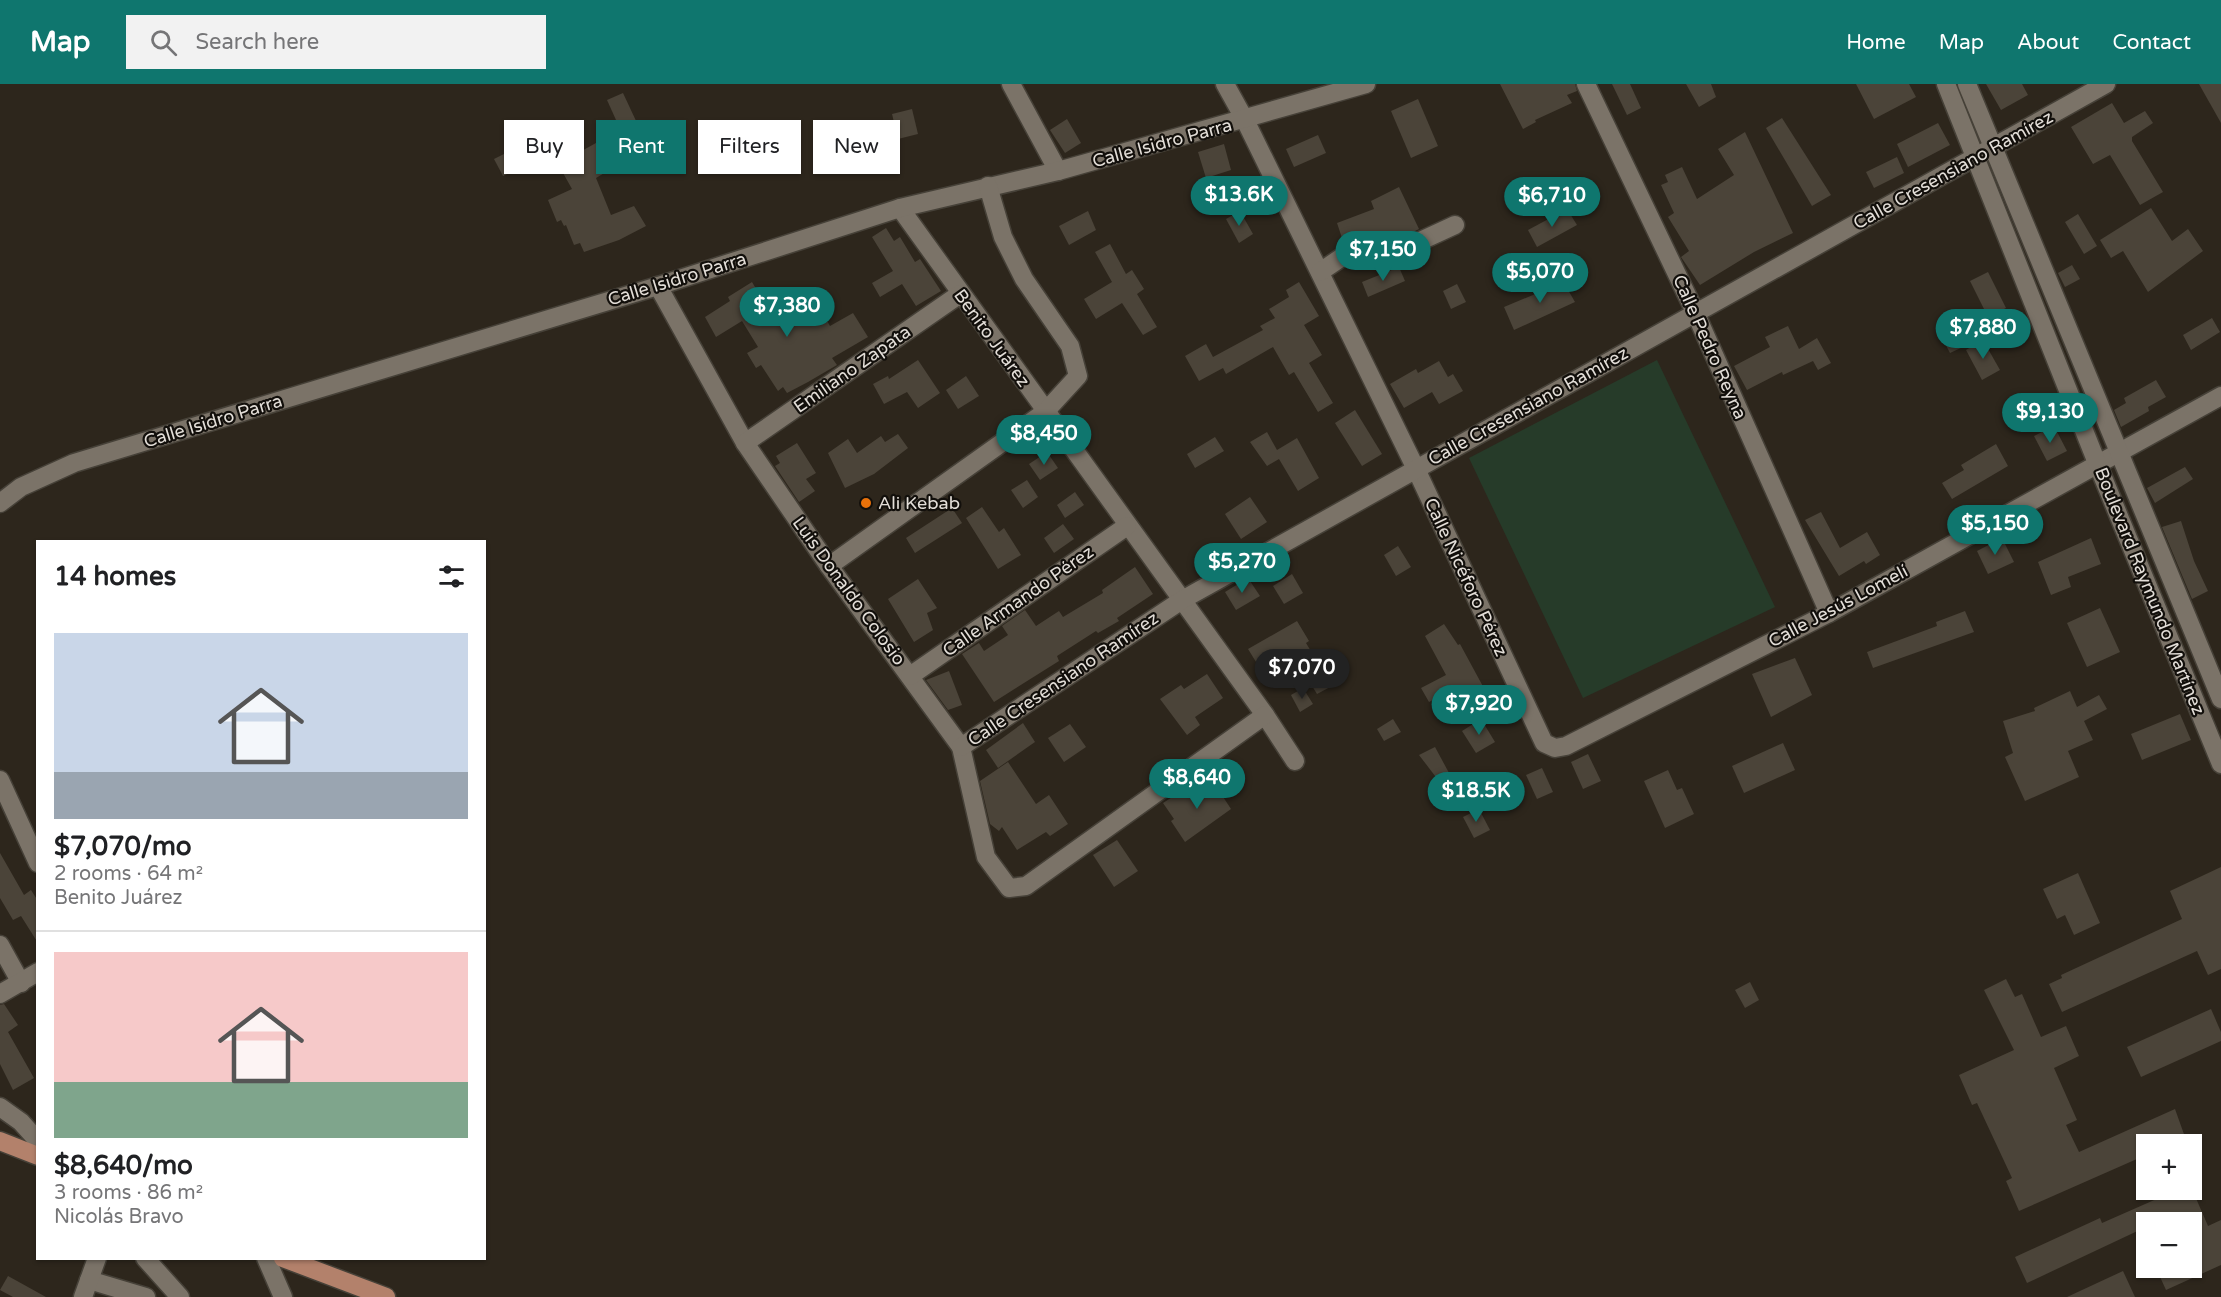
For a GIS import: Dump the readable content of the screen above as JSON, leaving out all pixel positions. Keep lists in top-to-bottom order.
{
  "streets": {
    "street": [
      "Calle Isidro Parra",
      "Calle Cresensiano Ramírez",
      "Benito Juárez",
      "Calle Pedro Reyna",
      "Emiliano Zapata",
      "Calle Nicéforo Pérez",
      "Luis Donaldo Colosio",
      "Boulevard Raymundo Martínez",
      "Calle Armando Pérez",
      "Calle Jesús Lomelí"
    ]
  },
  "crossings": [
    ["Calle Isidro Parra", "Benito Juárez"],
    ["Calle Isidro Parra", "Calle Nicéforo Pérez"],
    ["Calle Isidro Parra", "Luis Donaldo Colosio"],
    ["Calle Cresensiano Ramírez", "Benito Juárez"],
    ["Calle Cresensiano Ramírez", "Calle Pedro Reyna"],
    ["Calle Cresensiano Ramírez", "Calle Nicéforo Pérez"],
    ["Calle Cresensiano Ramírez", "Luis Donaldo Colosio"],
    ["Calle Cresensiano Ramírez", "Boulevard Raymundo Martínez"],
    ["Benito Juárez", "Emiliano Zapata"],
    ["Benito Juárez", "Luis Donaldo Colosio"],
    ["Benito Juárez", "Calle Armando Pérez"],
    ["Calle Pedro Reyna", "Calle Jesús Lomelí"],
    ["Emiliano Zapata", "Luis Donaldo Colosio"],
    ["Calle Nicéforo Pérez", "Calle Jesús Lomelí"],
    ["Luis Donaldo Colosio", "Calle Armando Pérez"],
    ["Boulevard Raymundo Martínez", "Calle Jesús Lomelí"]
  ],
  "places": ["Ali Kebab"],
  "page": {
    "header": "Map",
    "search": "Search here",
    "nav": [
      "Home",
      "Map",
      "About",
      "Contact"
    ],
    "chip": [
      "Buy",
      "Rent",
      "Filters",
      "New"
    ],
    "price": [
      "$13.6K",
      "$6,710",
      "$7,150",
      "$5,070",
      "$7,380",
      "$7,880",
      "$9,130",
      "$8,450",
      "$5,150",
      "$5,270",
      "$7,070",
      "$7,920",
      "$8,640",
      "$18.5K"
    ],
    "heading": "14 homes",
    "list": [
      {
        "name": "$7,070/mo",
        "note": "2 rooms · 64 m² · Benito Juárez"
      },
      {
        "name": "$8,640/mo",
        "note": "3 rooms · 86 m² · Nicolás Bravo"
      }
    ],
    "map_buttons": ["+", "−"]
  }
}
